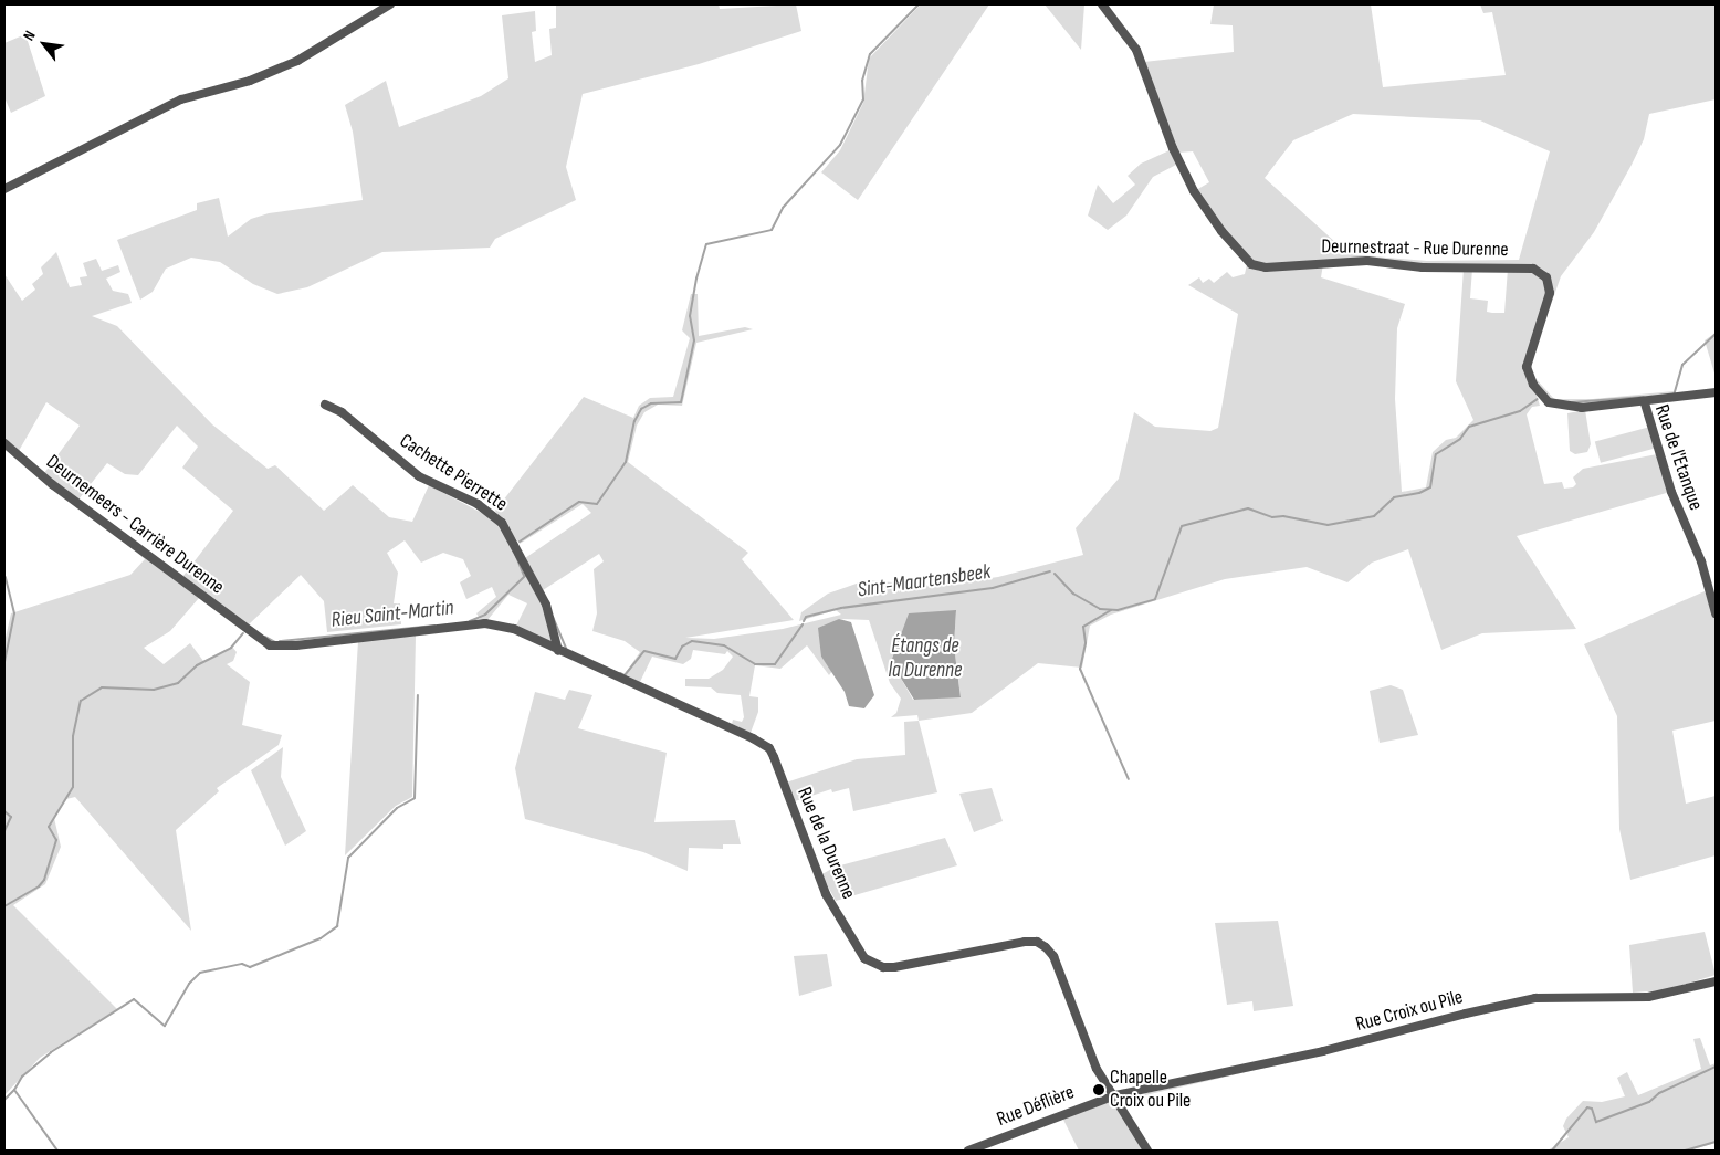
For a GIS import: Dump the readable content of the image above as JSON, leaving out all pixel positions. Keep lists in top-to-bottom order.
{
  "streets": {
    "street": [
      "Deurnestraat - Rue Durenne",
      "Rue de l'Etanque",
      "Cachette Pierrette",
      "Deurnemeers - Carrière Durenne",
      "Rue de la Durenne",
      "Rue Croix ou Pile",
      "Rue Déflière"
    ]
  },
  "crossings": [
    ["Deurnestraat - Rue Durenne", "Rue de l'Etanque"],
    ["Cachette Pierrette", "Rue de la Durenne"],
    ["Deurnemeers - Carrière Durenne", "Rue de la Durenne"],
    ["Rue de la Durenne", "Rue Croix ou Pile"],
    ["Rue de la Durenne", "Rue Déflière"],
    ["Rue Croix ou Pile", "Rue Déflière"]
  ],
  "water": ["Sint-Maartensbeek", "Rieu Saint-Martin", "Étangs de la Durenne"],
  "places": ["Chapelle Croix ou Pile"],
  "north": "top left"
}
